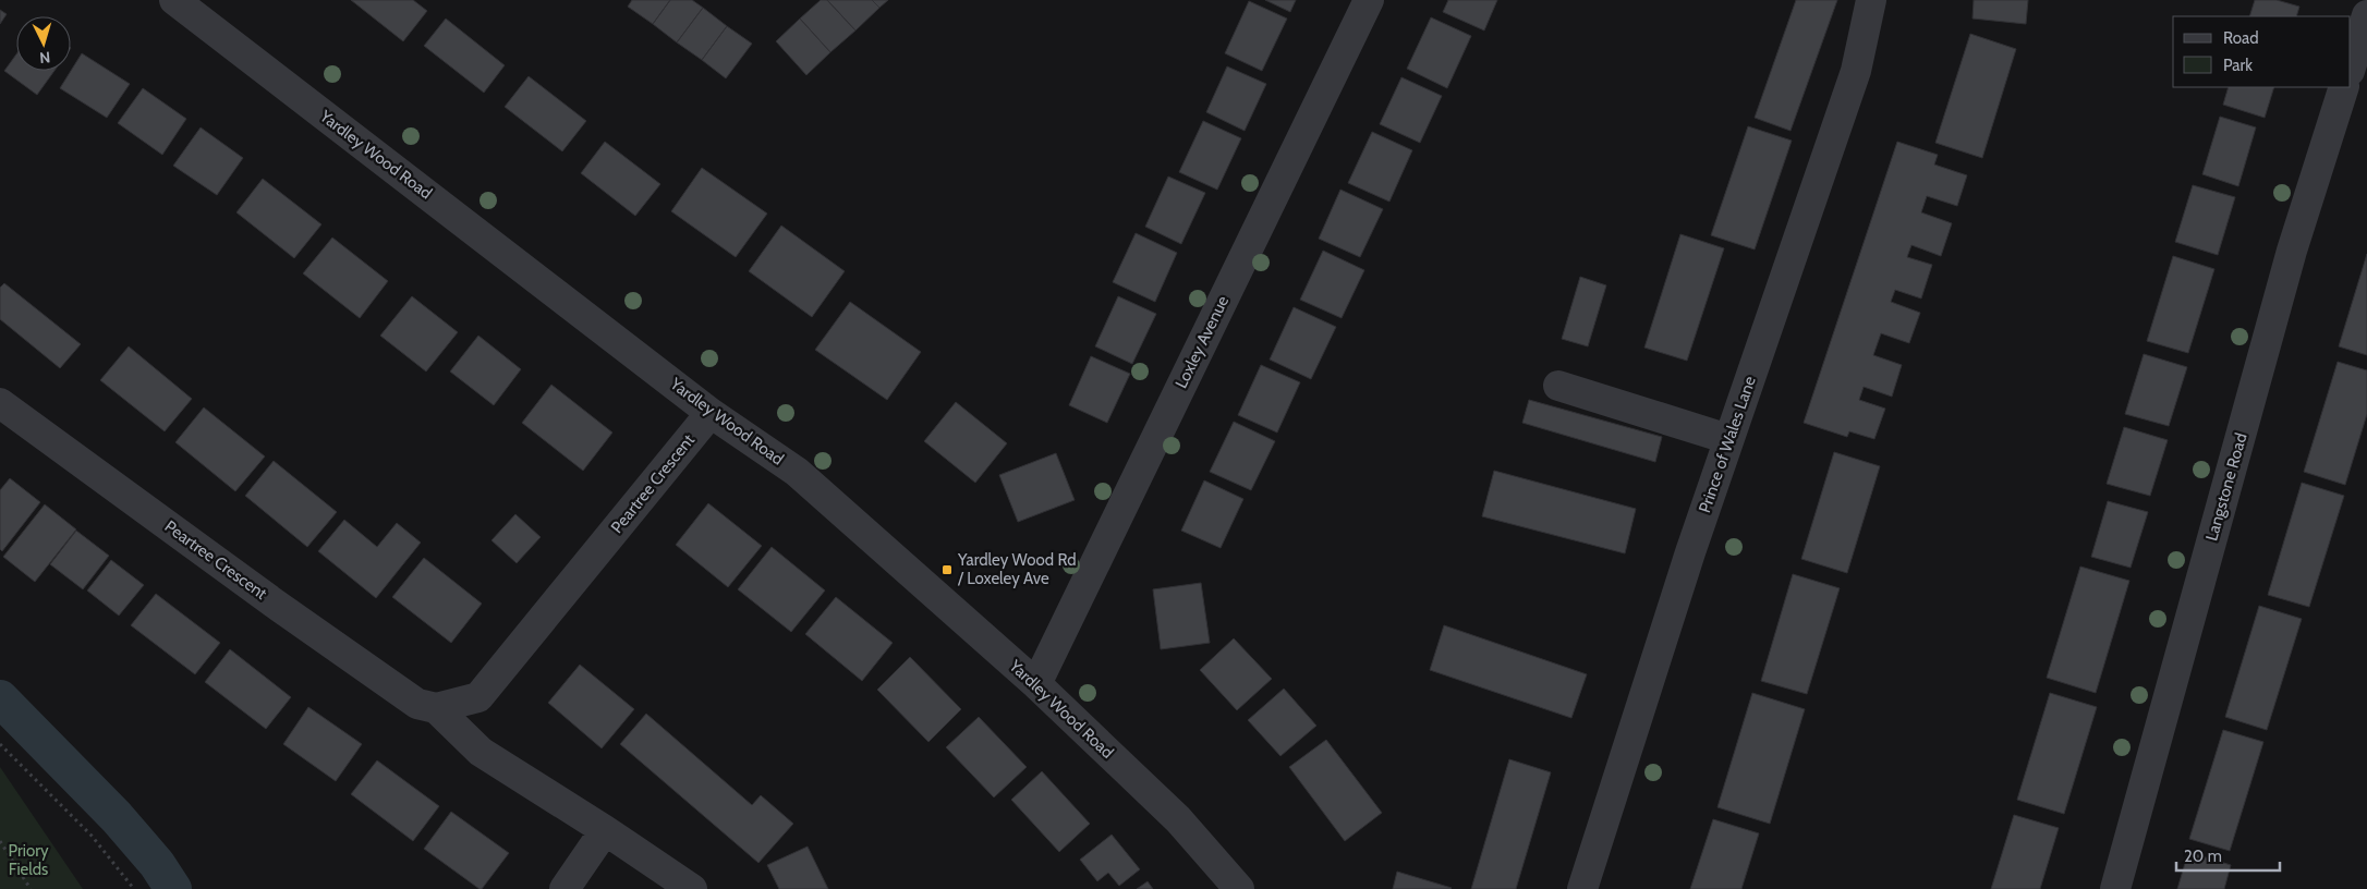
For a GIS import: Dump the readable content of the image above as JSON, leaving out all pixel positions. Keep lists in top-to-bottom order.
{
  "streets": {
    "street": [
      "Yardley Wood Road",
      "Loxley Avenue",
      "Prince of Wales Lane",
      "Peartree Crescent",
      "Langstone Road"
    ]
  },
  "crossings": [
    ["Yardley Wood Road", "Loxley Avenue"],
    ["Yardley Wood Road", "Peartree Crescent"]
  ],
  "parks": ["Priory Fields"],
  "places": {
    "transit": ["Yardley Wood Rd / Loxeley Ave"]
  },
  "legend": ["Road", "Park"],
  "scale_bar": "20 m",
  "north": "bottom"
}
